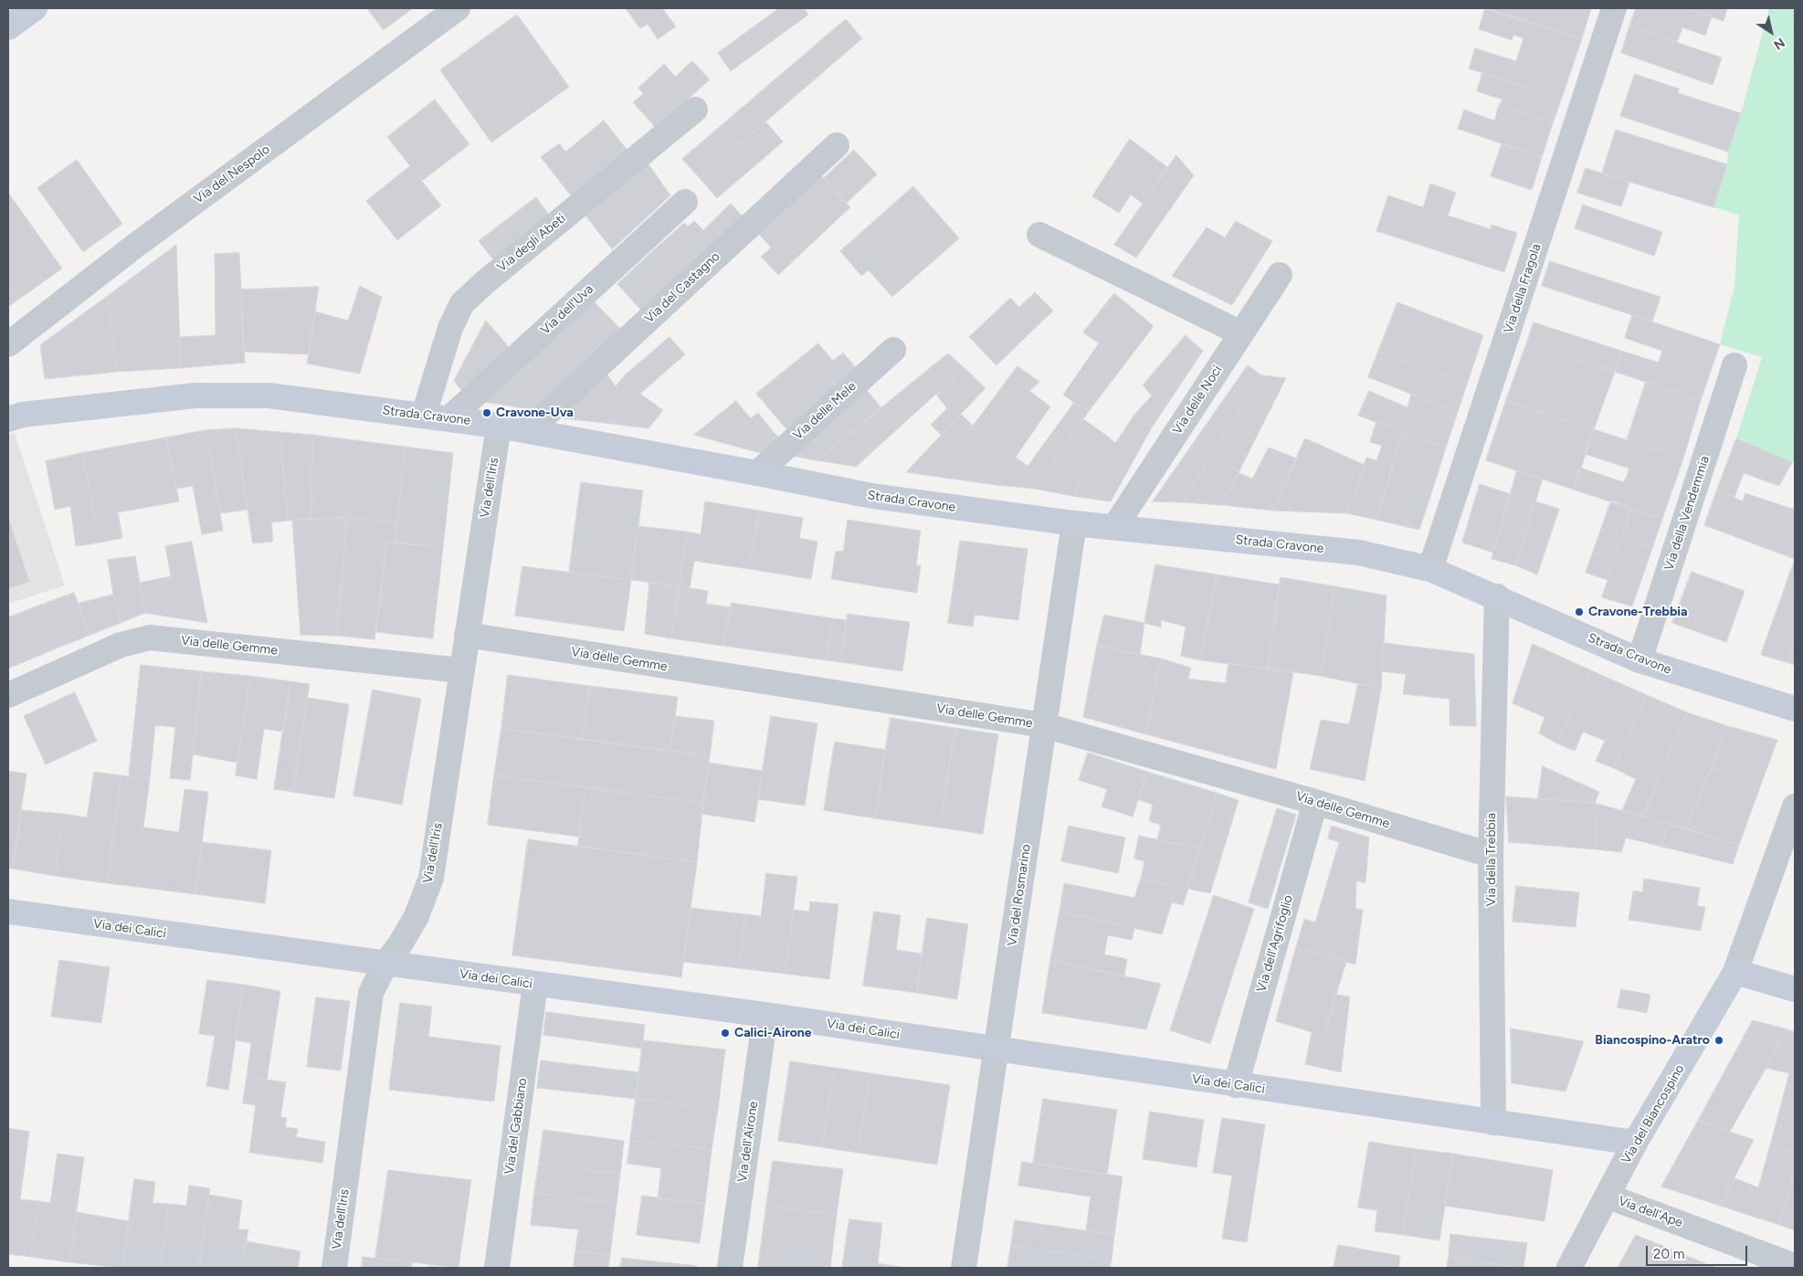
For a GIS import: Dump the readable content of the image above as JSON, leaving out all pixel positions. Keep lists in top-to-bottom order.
{
  "streets": {
    "street": [
      "Via del Nespolo",
      "Via degli Abeti",
      "Via del Castagno",
      "Via della Fragola",
      "Via dell'Uva",
      "Via delle Noci",
      "Via delle Mele",
      "Strada Cravone",
      "Via dell'Iris",
      "Via della Vendemmia",
      "Via delle Gemme",
      "Via della Trebbia",
      "Via del Rosmarino",
      "Via dei Calici",
      "Via dell'Agrifoglio",
      "Via del Biancospino",
      "Via del Gabbiano",
      "Via dell'Airone",
      "Via dell'Ape"
    ]
  },
  "crossings": [
    ["Via degli Abeti", "Strada Cravone"],
    ["Via del Castagno", "Strada Cravone"],
    ["Via della Fragola", "Strada Cravone"],
    ["Via dell'Uva", "Strada Cravone"],
    ["Via delle Noci", "Strada Cravone"],
    ["Via delle Mele", "Strada Cravone"],
    ["Strada Cravone", "Via dell'Iris"],
    ["Strada Cravone", "Via della Vendemmia"],
    ["Strada Cravone", "Via della Trebbia"],
    ["Strada Cravone", "Via del Rosmarino"],
    ["Via dell'Iris", "Via delle Gemme"],
    ["Via dell'Iris", "Via dei Calici"],
    ["Via delle Gemme", "Via della Trebbia"],
    ["Via delle Gemme", "Via del Rosmarino"],
    ["Via delle Gemme", "Via dell'Agrifoglio"],
    ["Via della Trebbia", "Via dei Calici"],
    ["Via del Rosmarino", "Via dei Calici"],
    ["Via dei Calici", "Via dell'Agrifoglio"],
    ["Via dei Calici", "Via del Biancospino"],
    ["Via dei Calici", "Via del Gabbiano"],
    ["Via dei Calici", "Via dell'Airone"],
    ["Via del Biancospino", "Via dell'Ape"]
  ],
  "places": [
    "Cravone-Uva",
    "Cravone-Trebbia",
    "Calici-Airone",
    "Biancospino-Aratro"
  ],
  "scale_bar": "20 m",
  "north": "bottom right"
}
